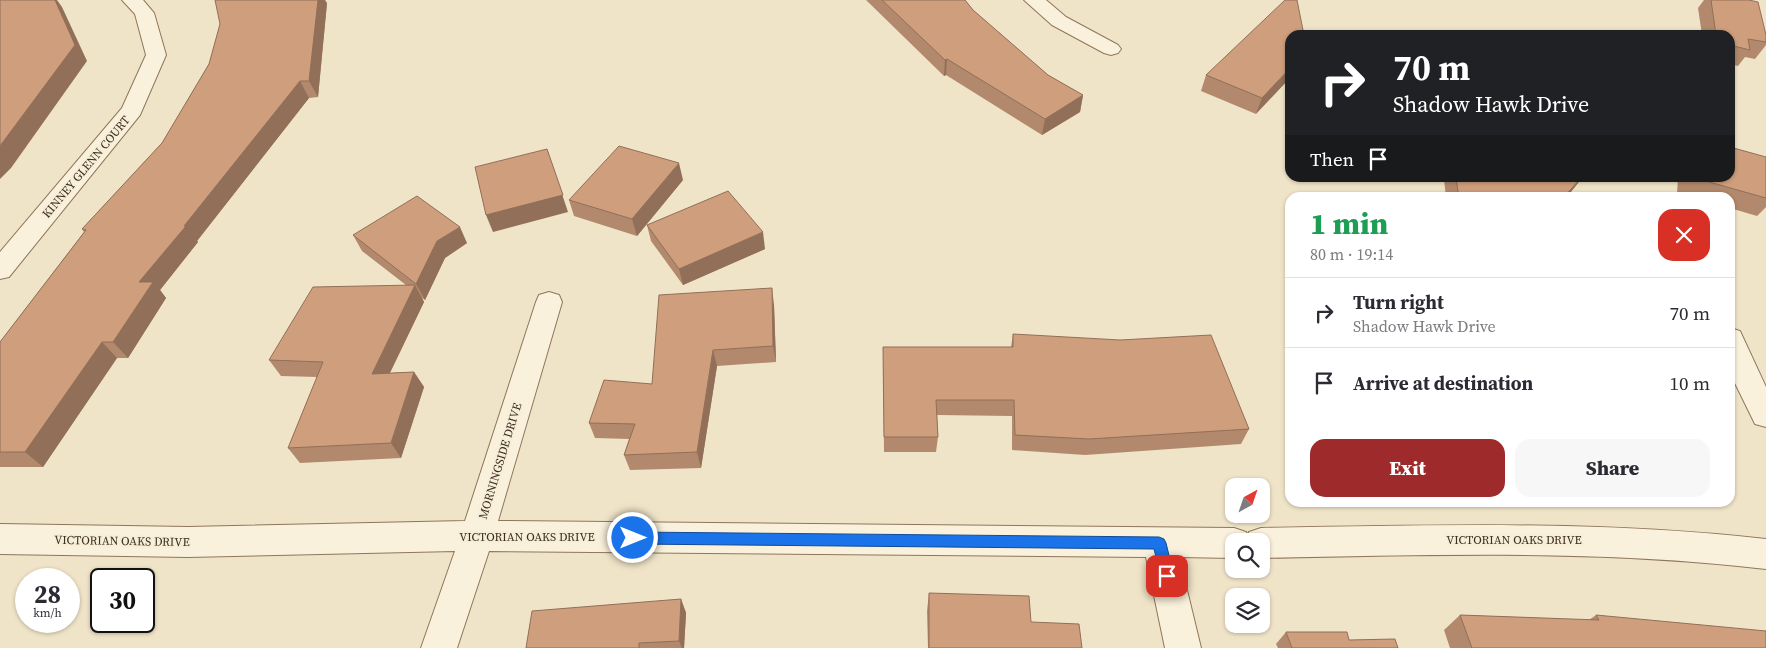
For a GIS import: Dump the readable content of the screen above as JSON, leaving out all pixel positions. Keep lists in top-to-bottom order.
{
  "streets": {
    "street": ["KINNEY GLENN COURT", "MORNINGSIDE DRIVE", "VICTORIAN OAKS DRIVE"]
  },
  "crossings": [
    ["MORNINGSIDE DRIVE", "VICTORIAN OAKS DRIVE"]
  ],
  "north": "top right",
  "page": {
    "turn": ["70 m", "Shadow Hawk Drive"],
    "then": "Then",
    "heading": ["1 min", "80 m · 19:14"],
    "list": [
      {
        "name": "Turn right",
        "note": "Shadow Hawk Drive",
        "value": "70 m"
      },
      {
        "name": "Arrive at destination",
        "value": "10 m"
      }
    ],
    "buttons": ["Exit", "Share"],
    "speed": "28 km/h",
    "limit": "30"
  }
}
